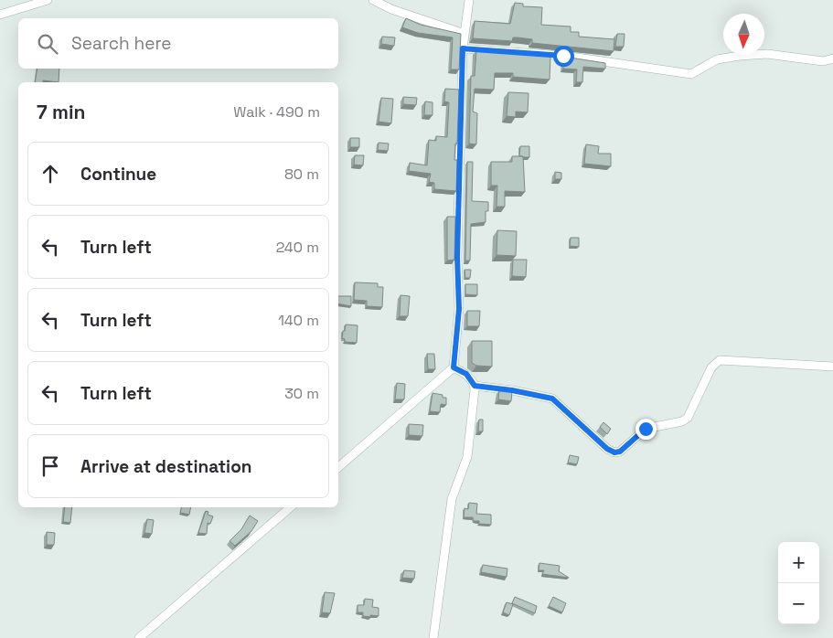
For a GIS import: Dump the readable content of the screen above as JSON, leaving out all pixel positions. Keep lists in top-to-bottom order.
{
  "north": "bottom",
  "page": {
    "search": "Search here",
    "heading": ["7 min", "Walk · 490 m"],
    "list": [
      ["Continue", "80 m"],
      ["Turn left", "240 m"],
      ["Turn left", "140 m"],
      ["Turn left", "30 m"],
      "Arrive at destination"
    ],
    "map_buttons": ["+", "−"]
  }
}
